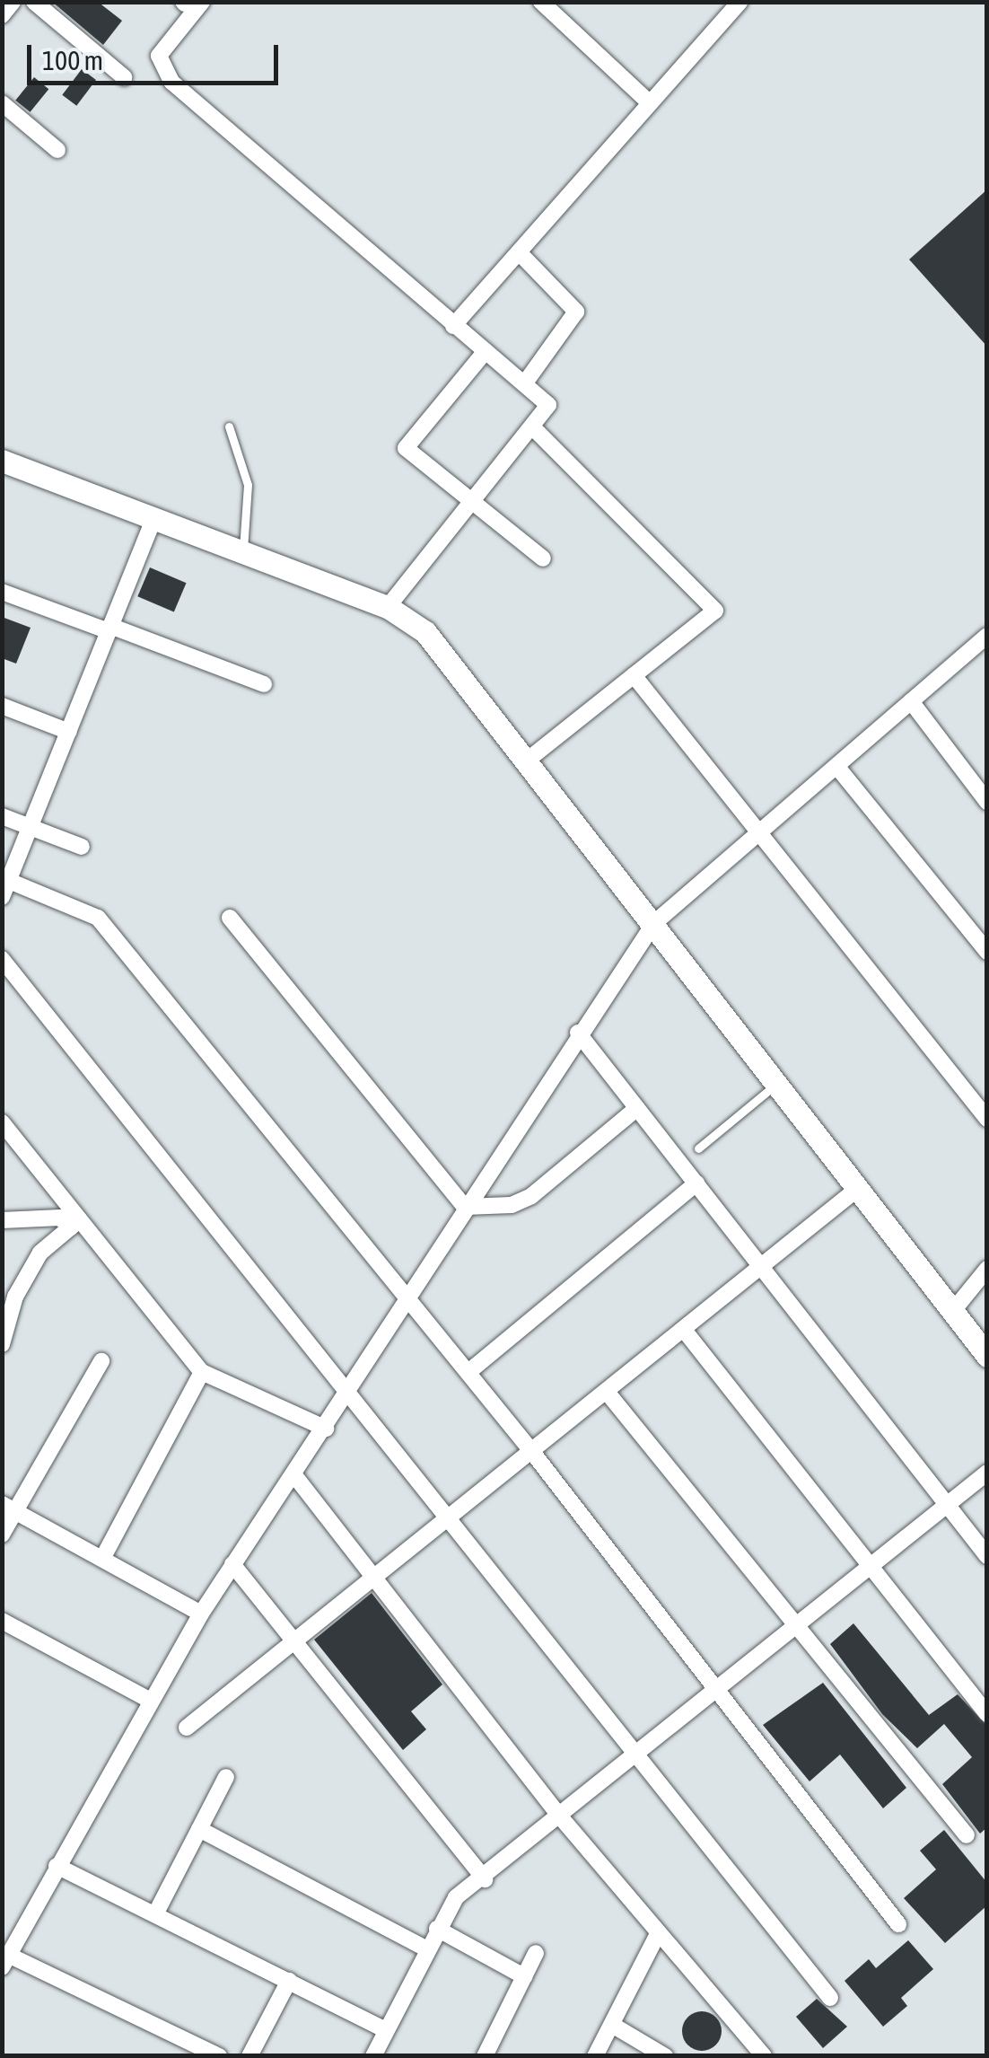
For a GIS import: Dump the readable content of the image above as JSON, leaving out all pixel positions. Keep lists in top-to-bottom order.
{
  "scale_bar": "100 m"
}
